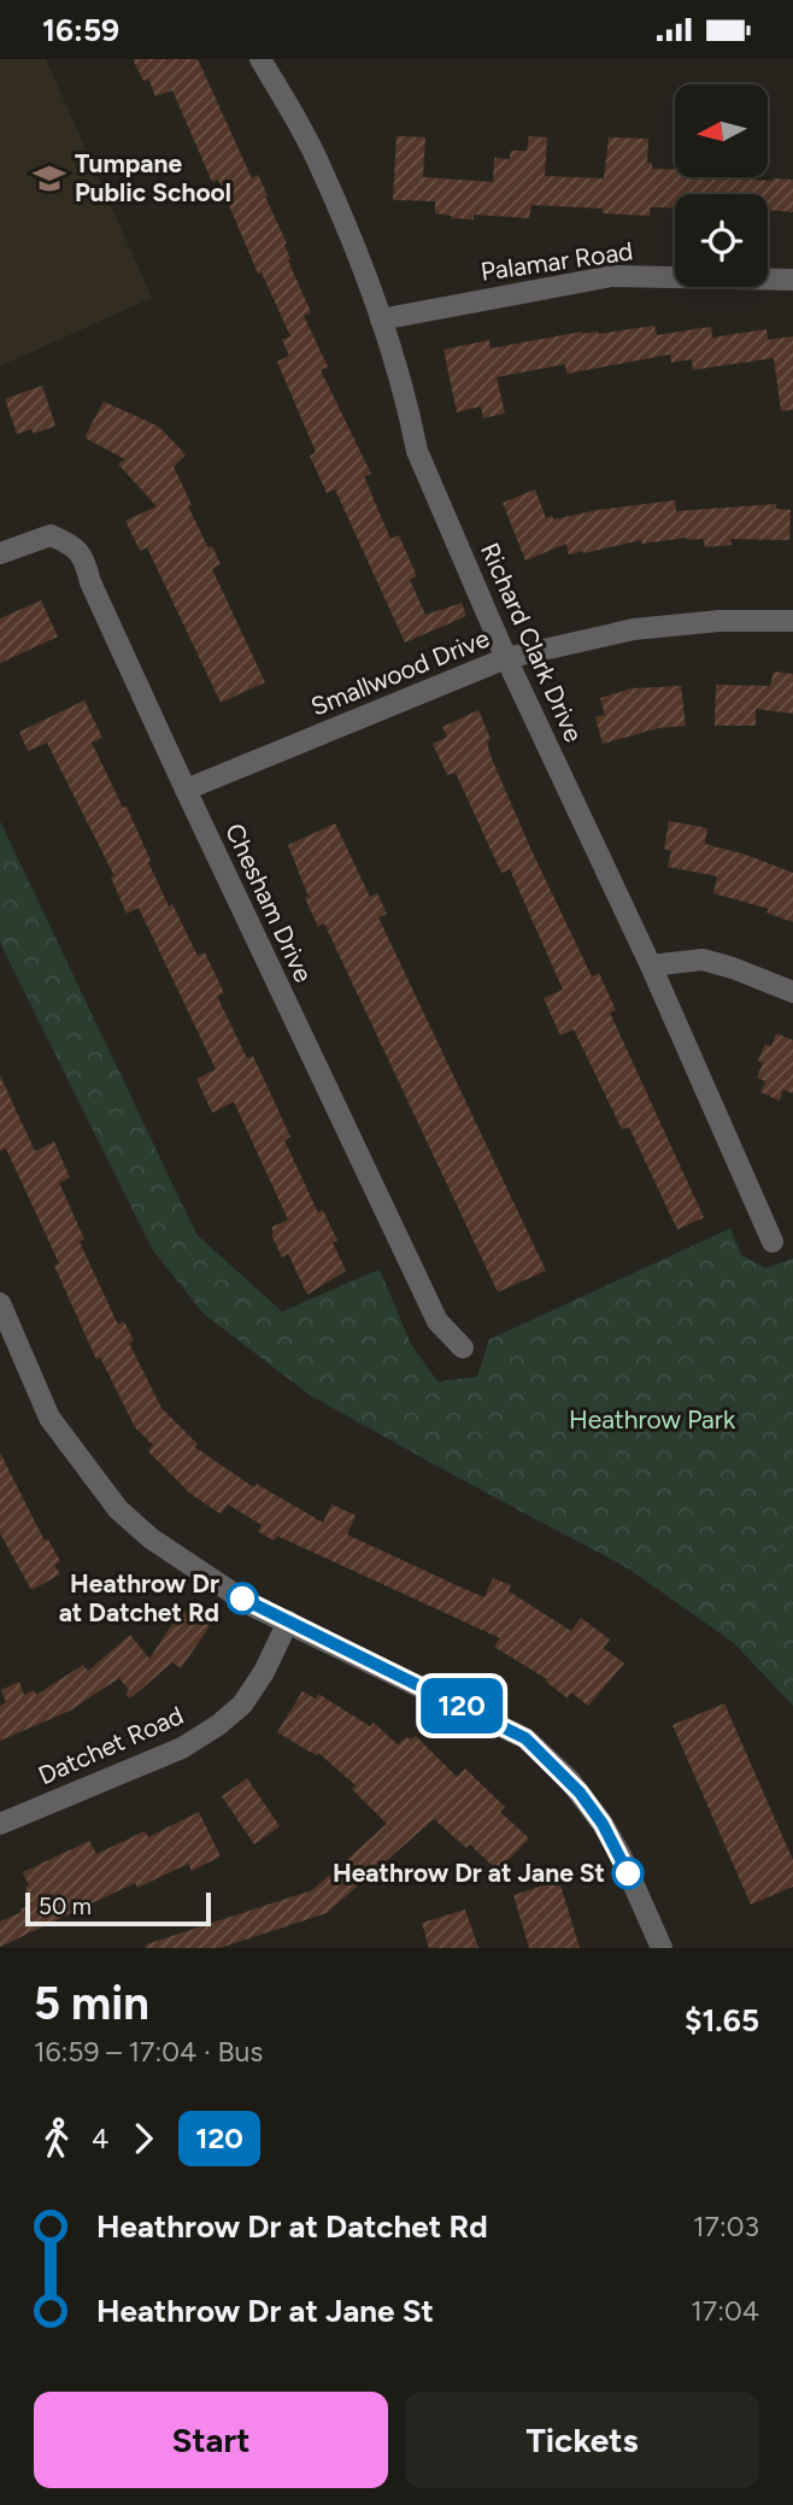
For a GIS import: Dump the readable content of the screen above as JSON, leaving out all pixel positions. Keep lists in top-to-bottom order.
{
  "streets": {
    "street": [
      "Palamar Road",
      "Richard Clark Drive",
      "Smallwood Drive",
      "Chesham Drive",
      "Datchet Road"
    ]
  },
  "crossings": [
    ["Palamar Road", "Richard Clark Drive"],
    ["Richard Clark Drive", "Smallwood Drive"],
    ["Smallwood Drive", "Chesham Drive"]
  ],
  "parks": ["Heathrow Park"],
  "places": {
    "school or university": ["Tumpane Public School"],
    "other": ["Heathrow Dr at Datchet Rd", "Heathrow Dr at Jane St"]
  },
  "lines": ["bus line 120"],
  "scale_bar": "50 m",
  "north": "left",
  "page": {
    "status": "16:59",
    "on_map": "120",
    "scale": "50 m",
    "heading": ["5 min", "16:59 – 17:04 · Bus", "$1.65"],
    "legs": ["4", "120"],
    "list": [
      {
        "name": "Heathrow Dr at Datchet Rd",
        "value": "17:03"
      },
      {
        "name": "Heathrow Dr at Jane St",
        "value": "17:04"
      }
    ],
    "buttons": ["Start", "Tickets"]
  }
}
